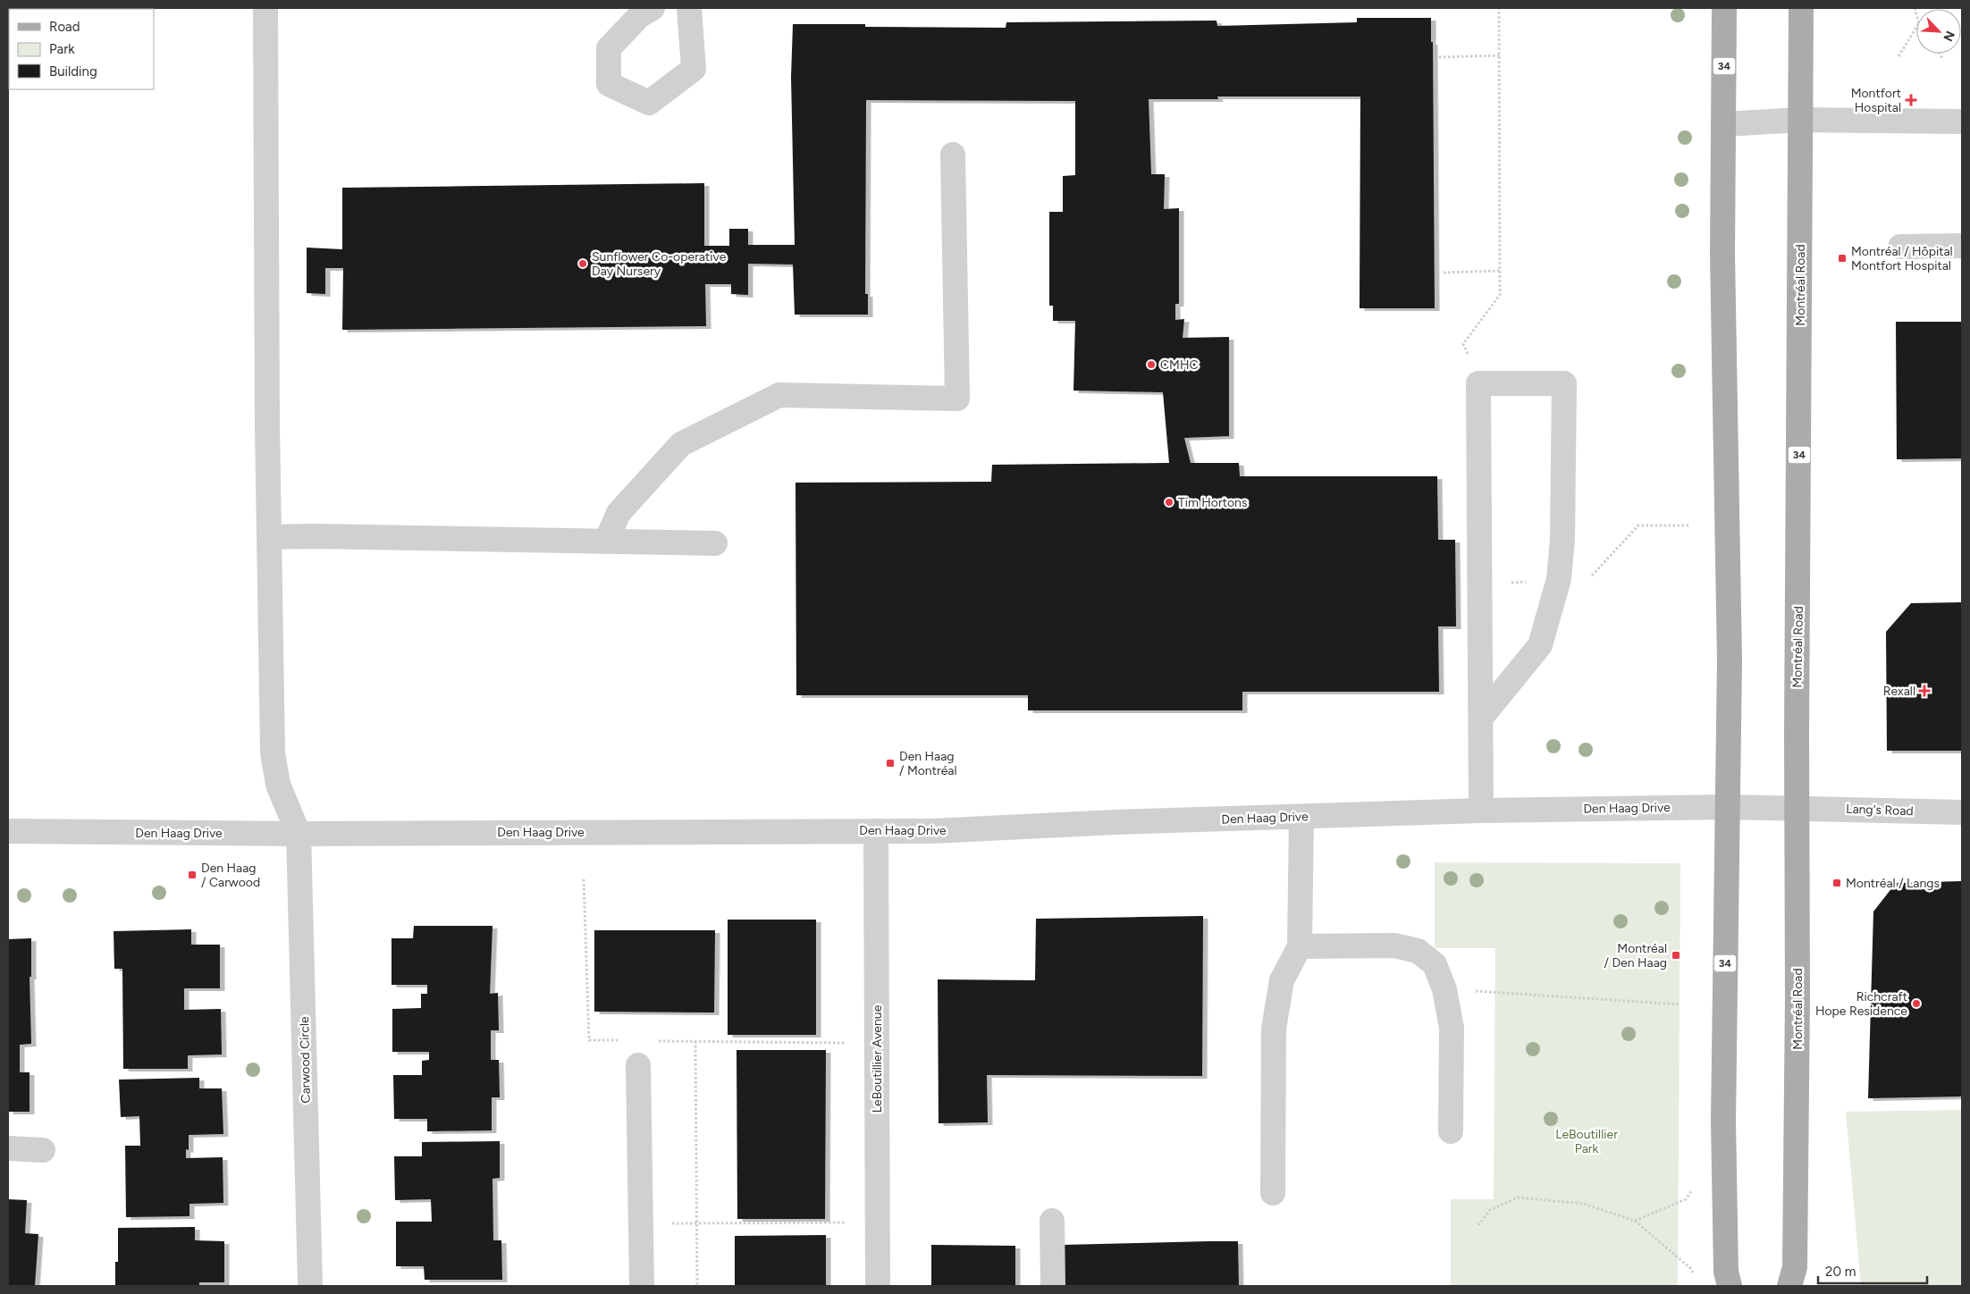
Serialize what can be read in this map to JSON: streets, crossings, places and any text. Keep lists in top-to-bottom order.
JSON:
{
  "streets": {
    "main road": ["34", "Montréal Road"],
    "street": [
      "Den Haag Drive",
      "Lang's Road",
      "LeBoutillier Avenue",
      "Carwood Circle"
    ]
  },
  "crossings": [
    ["34", "Den Haag Drive"],
    ["Montréal Road", "Den Haag Drive"],
    ["Montréal Road", "Lang's Road"],
    ["Den Haag Drive", "Lang's Road"],
    ["Den Haag Drive", "LeBoutillier Avenue"],
    ["Den Haag Drive", "Carwood Circle"]
  ],
  "parks": ["LeBoutillier Park"],
  "places": {
    "health": ["Montfort Hospital", "Rexall"],
    "transit": [
      "Montréal / Hôpital Montfort Hospital",
      "Den Haag / Montréal",
      "Den Haag / Carwood",
      "Montréal / Langs",
      "Montréal / Den Haag"
    ],
    "other": [
      "Sunflower Co-operative Day Nursery",
      "CMHC",
      "Tim Hortons",
      "Richcraft Hope Residence"
    ]
  },
  "legend": ["Road", "Park", "Building"],
  "scale_bar": "20 m",
  "north": "bottom right"
}
